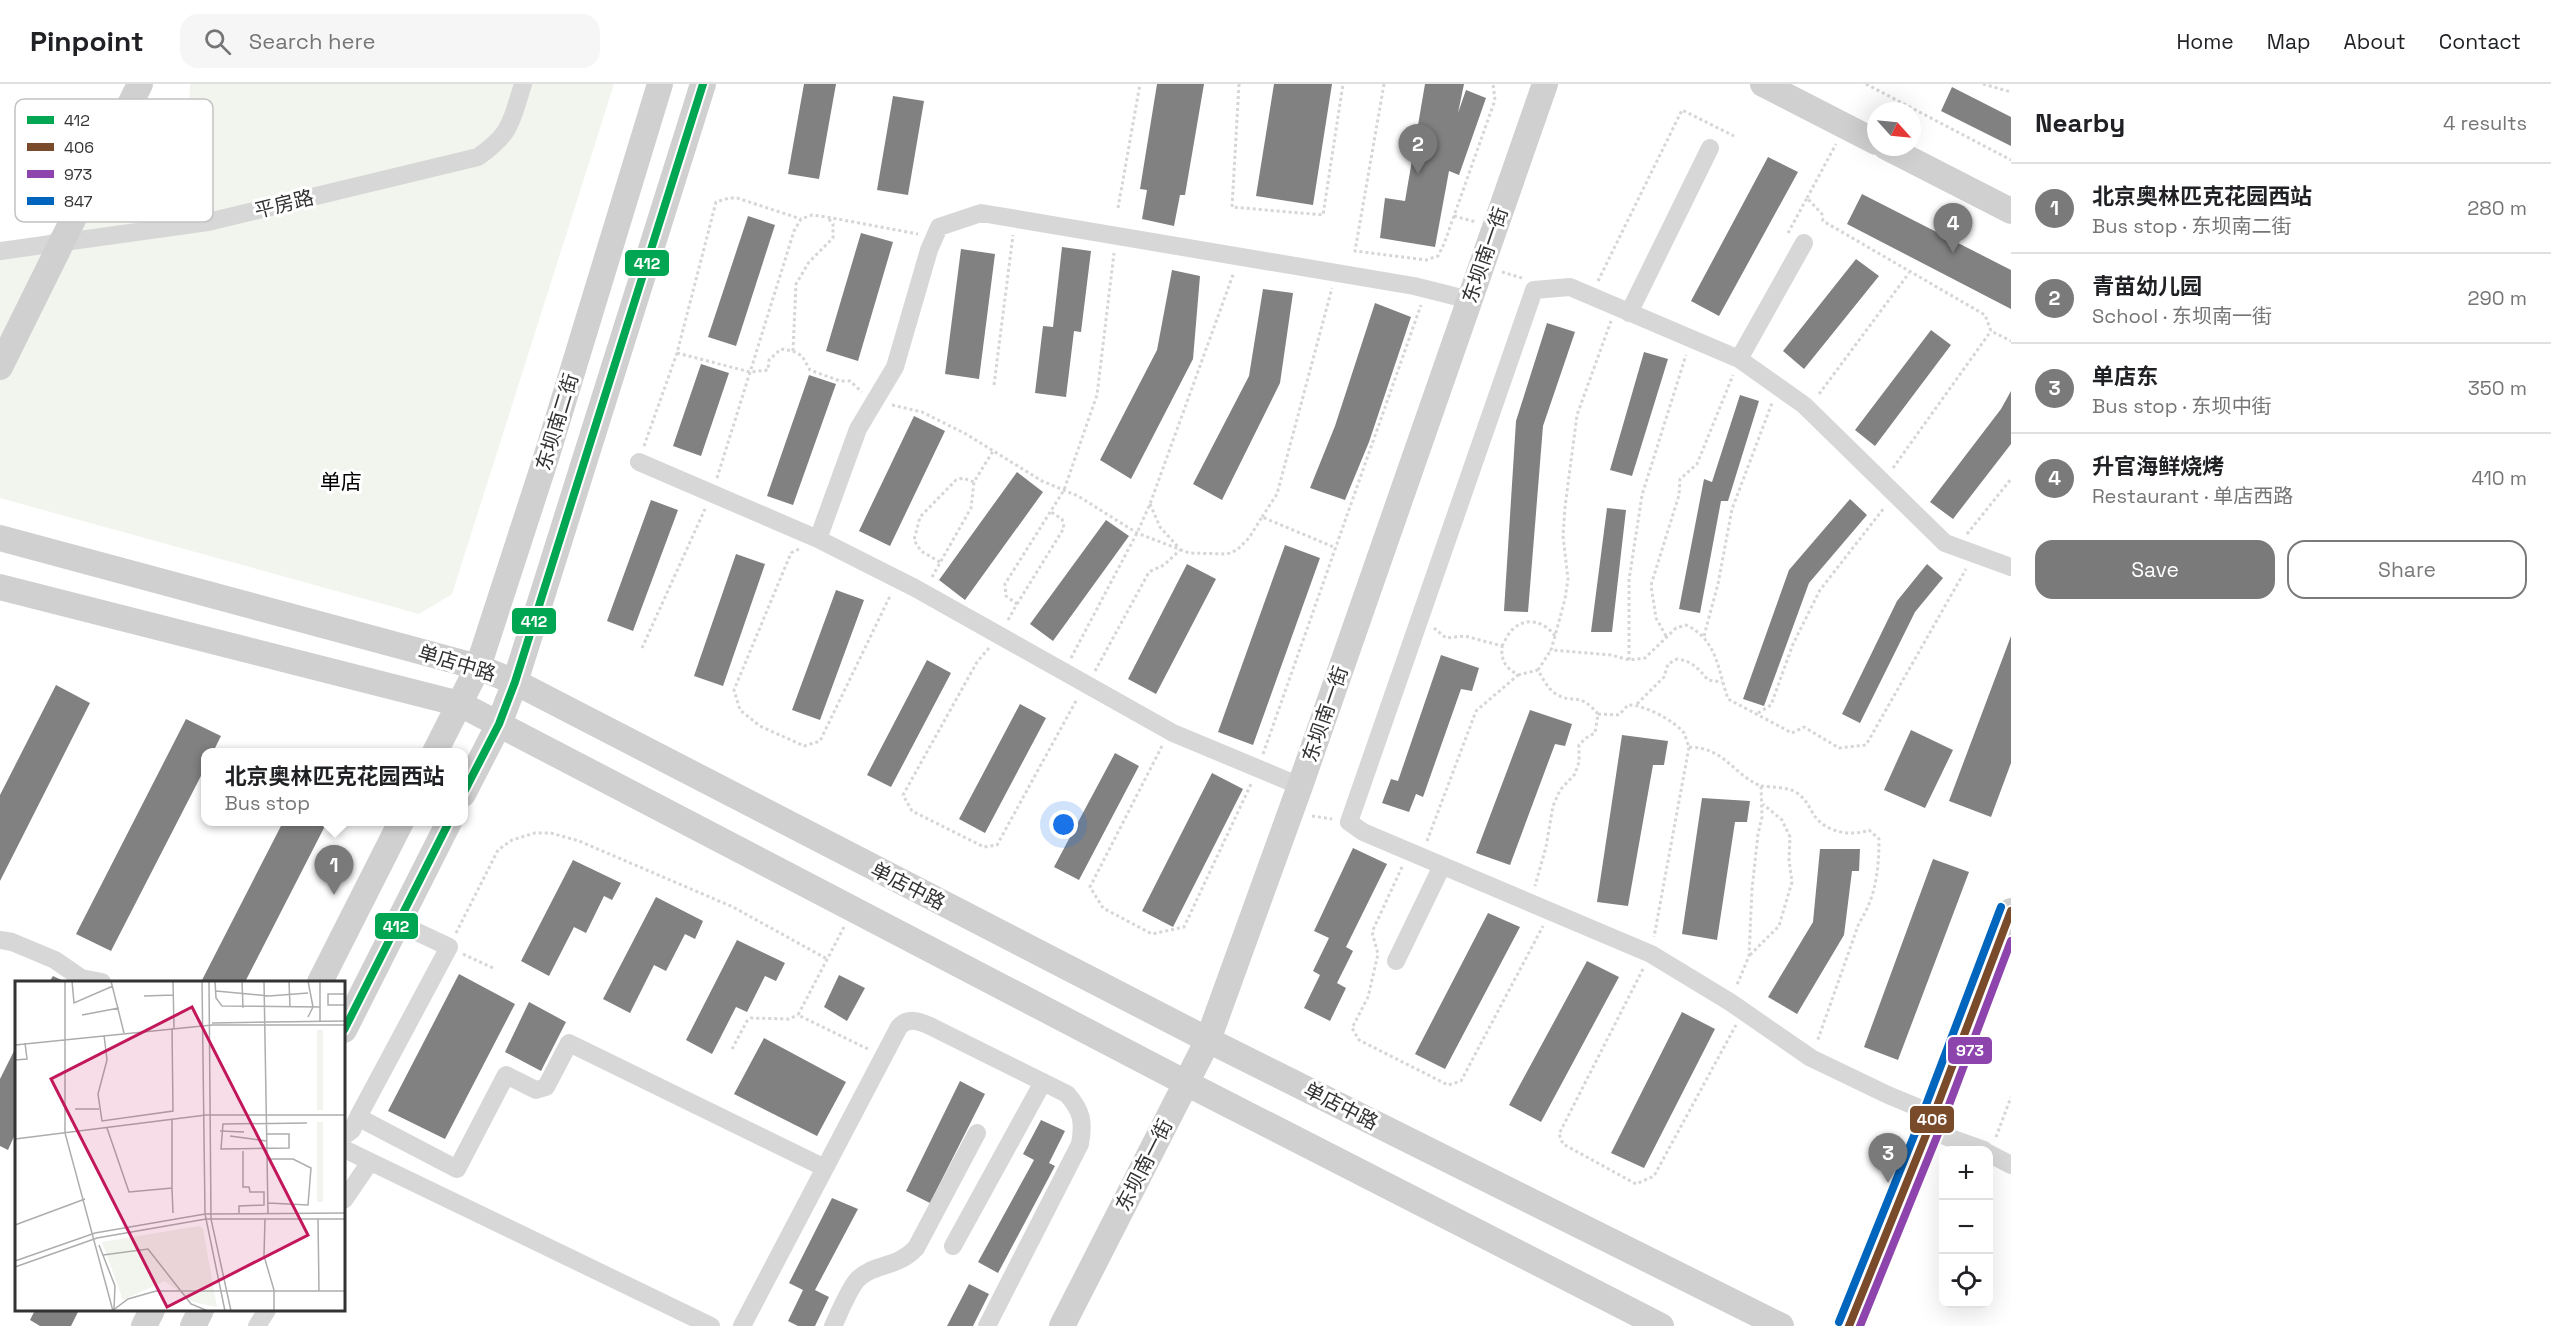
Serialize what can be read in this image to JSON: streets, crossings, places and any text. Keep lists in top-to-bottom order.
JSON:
{
  "streets": {
    "street": [
      "平房路",
      "东坝南一街",
      "东坝南二街",
      "单店中路"
    ]
  },
  "crossings": [
    ["东坝南一街", "单店中路"],
    ["东坝南二街", "单店中路"]
  ],
  "districts": ["单店"],
  "lines": [
    "transit line 412",
    "transit line 847",
    "transit line 406",
    "transit line 973"
  ],
  "legend": [
    "412",
    "406",
    "973",
    "847"
  ],
  "north": "bottom right",
  "page": {
    "header": "Pinpoint",
    "search": "Search here",
    "nav": [
      "Home",
      "Map",
      "About",
      "Contact"
    ],
    "heading": ["Nearby", "4 results"],
    "pins": [
      "2",
      "4",
      "1",
      "3"
    ],
    "list": [
      {
        "mark": "1",
        "name": "北京奥林匹克花园西站",
        "note": "Bus stop · 东坝南二街",
        "value": "280 m"
      },
      {
        "mark": "2",
        "name": "青苗幼儿园",
        "note": "School · 东坝南一街",
        "value": "290 m"
      },
      {
        "mark": "3",
        "name": "单店东",
        "note": "Bus stop · 东坝中街",
        "value": "350 m"
      },
      {
        "mark": "4",
        "name": "升官海鲜烧烤",
        "note": "Restaurant · 单店西路",
        "value": "410 m"
      }
    ],
    "buttons": ["Save", "Share"],
    "popup": ["北京奥林匹克花园西站", "Bus stop"],
    "map_buttons": ["+", "−"]
  }
}
